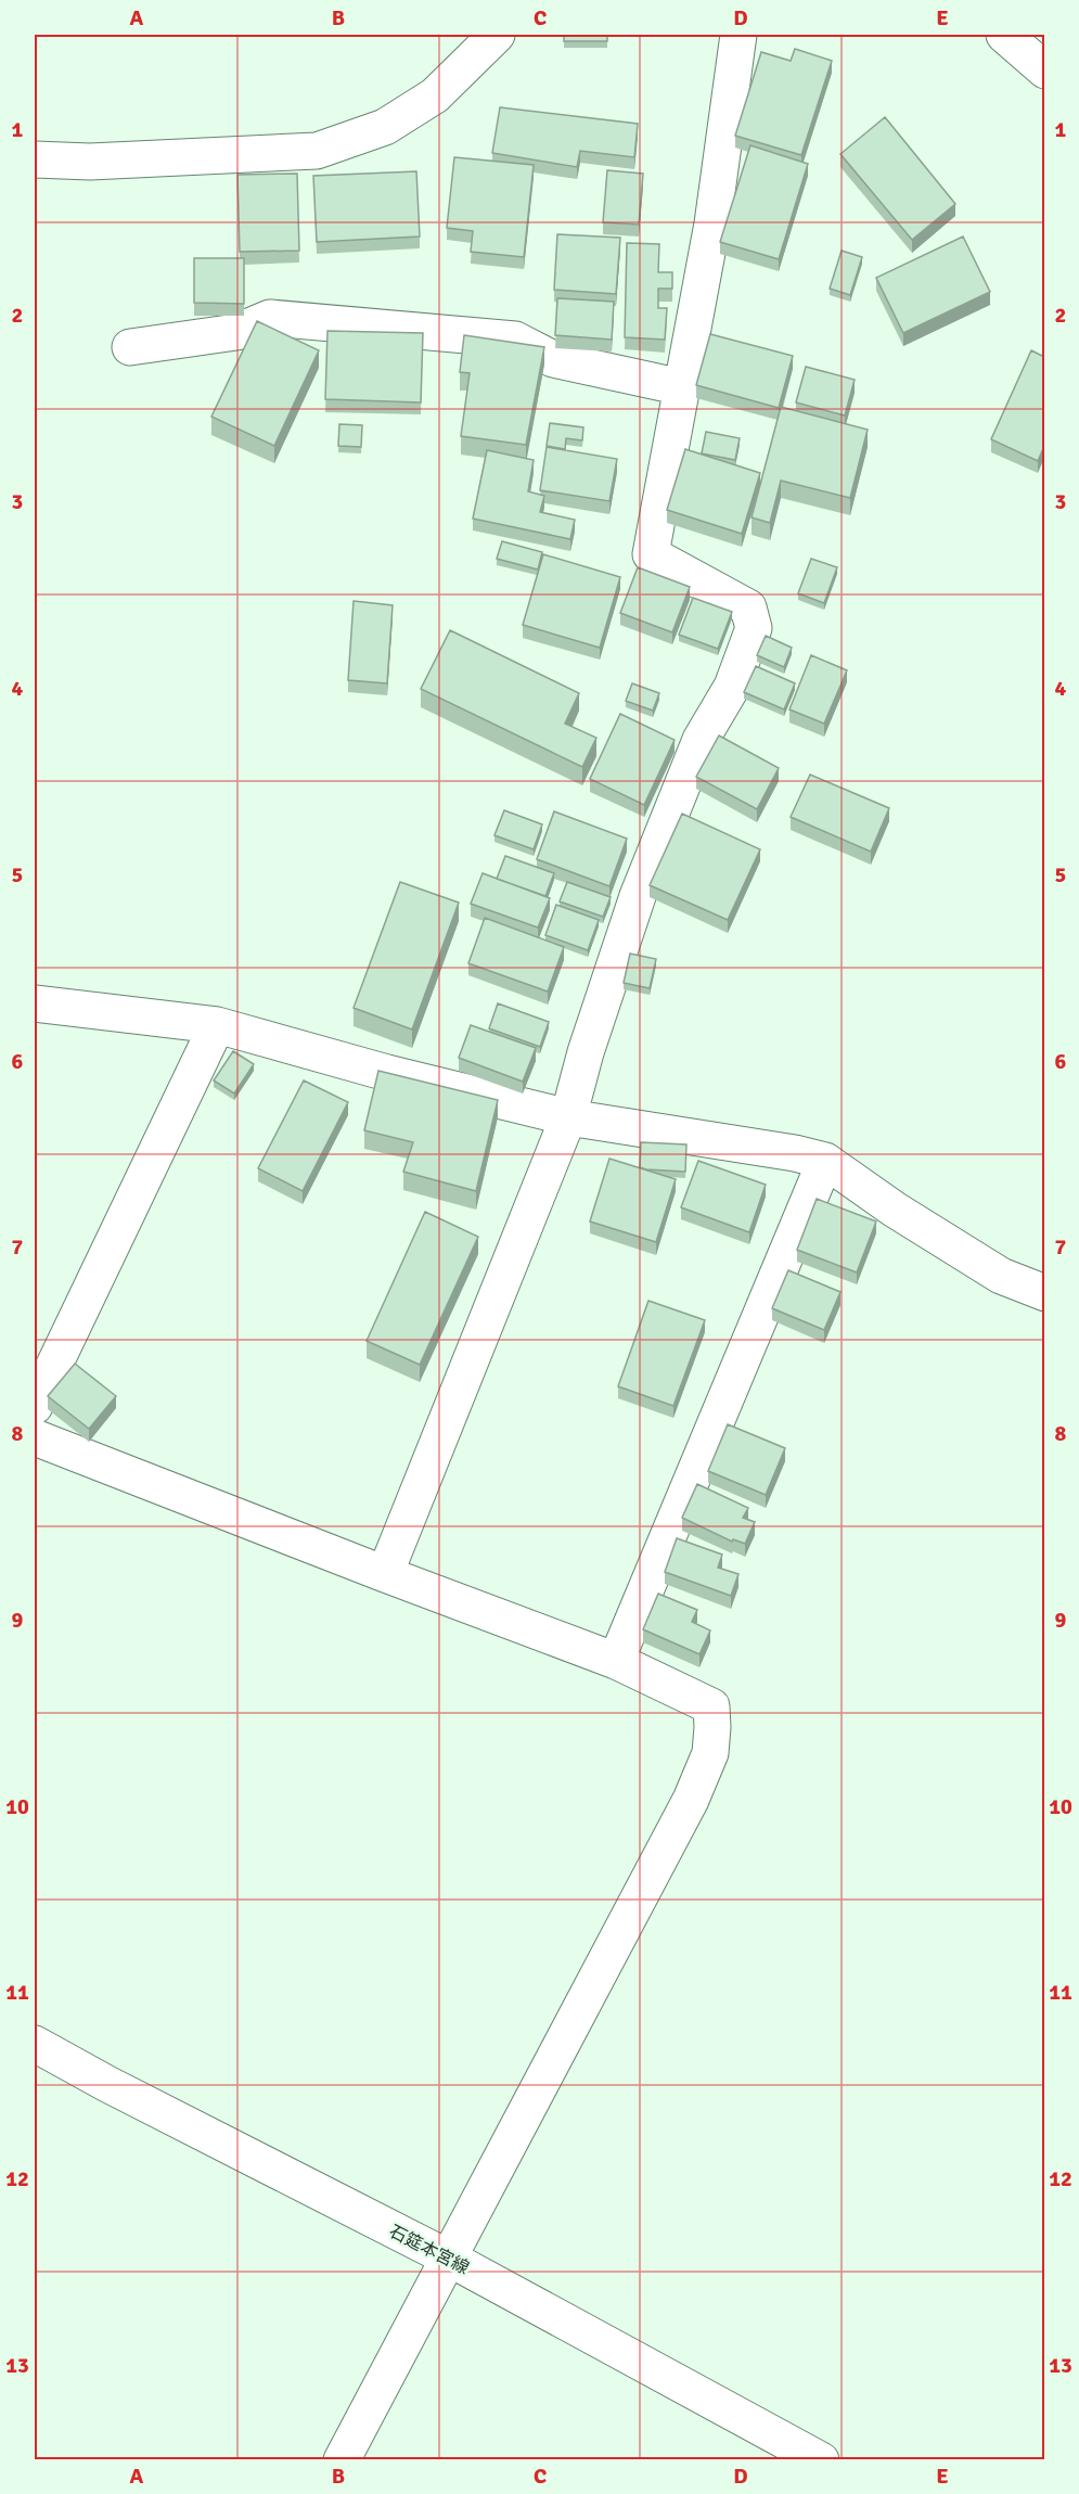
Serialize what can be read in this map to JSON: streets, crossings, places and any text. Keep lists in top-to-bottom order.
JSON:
{
  "streets": {
    "street": ["石筵本宮線"]
  },
  "grid": {
    "columns": [
      "A",
      "B",
      "C",
      "D",
      "E"
    ],
    "rows": [
      "1",
      "2",
      "3",
      "4",
      "5",
      "6",
      "7",
      "8",
      "9",
      "10",
      "11",
      "12",
      "13"
    ]
  }
}
